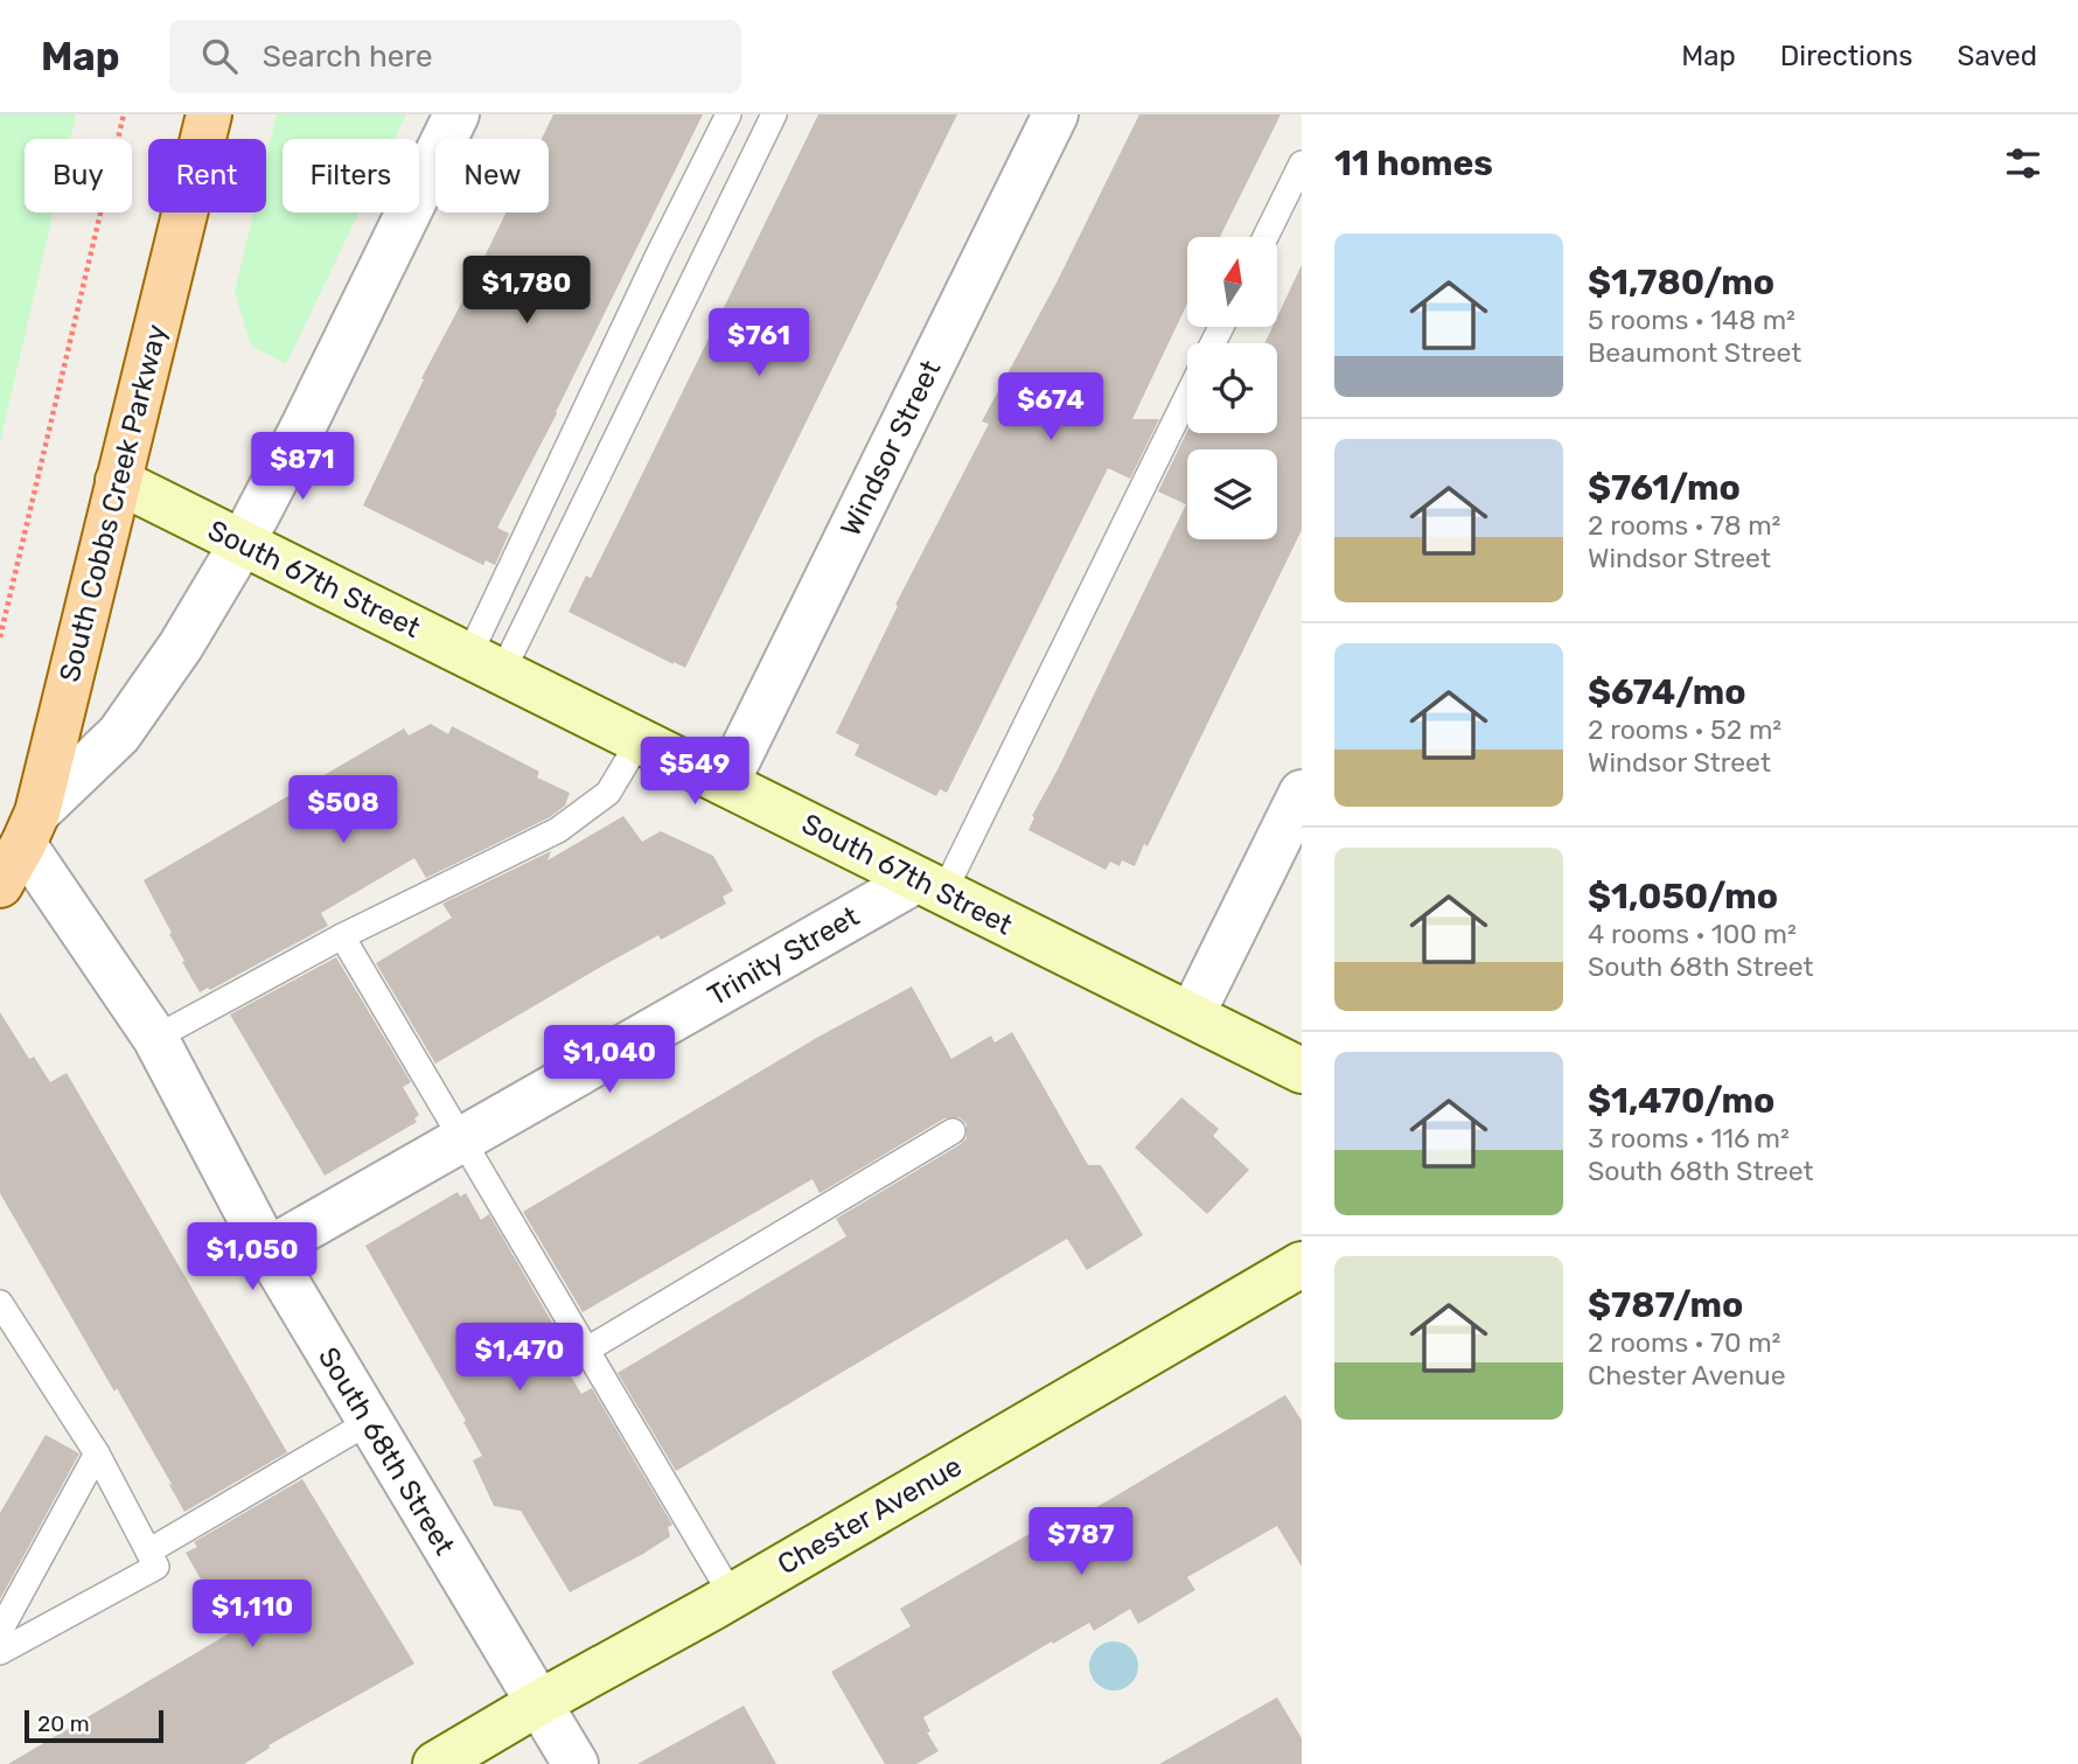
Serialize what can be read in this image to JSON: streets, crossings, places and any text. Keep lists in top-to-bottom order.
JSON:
{
  "streets": {
    "main road": ["South Cobbs Creek Parkway"],
    "street": [
      "Windsor Street",
      "South 67th Street",
      "Trinity Street",
      "South 68th Street",
      "Chester Avenue"
    ]
  },
  "crossings": [
    ["Windsor Street", "South 67th Street"],
    ["South Cobbs Creek Parkway", "South 67th Street"],
    ["South Cobbs Creek Parkway", "South 68th Street"],
    ["South 67th Street", "Trinity Street"],
    ["Trinity Street", "South 68th Street"],
    ["South 68th Street", "Chester Avenue"]
  ],
  "scale_bar": "20 m",
  "north": "top",
  "page": {
    "header": "Map",
    "search": "Search here",
    "nav": ["Map", "Directions", "Saved"],
    "heading": "11 homes",
    "chip": [
      "Buy",
      "Rent",
      "Filters",
      "New"
    ],
    "list": [
      {
        "name": "$1,780/mo",
        "note": "5 rooms · 148 m² · Beaumont Street"
      },
      {
        "name": "$761/mo",
        "note": "2 rooms · 78 m² · Windsor Street"
      },
      {
        "name": "$674/mo",
        "note": "2 rooms · 52 m² · Windsor Street"
      },
      {
        "name": "$1,050/mo",
        "note": "4 rooms · 100 m² · South 68th Street"
      },
      {
        "name": "$1,470/mo",
        "note": "3 rooms · 116 m² · South 68th Street"
      },
      {
        "name": "$787/mo",
        "note": "2 rooms · 70 m² · Chester Avenue"
      }
    ],
    "price": [
      "$1,780",
      "$761",
      "$674",
      "$871",
      "$549",
      "$508",
      "$1,040",
      "$1,050",
      "$1,470",
      "$787",
      "$1,110"
    ],
    "scale": "20 m"
  }
}
